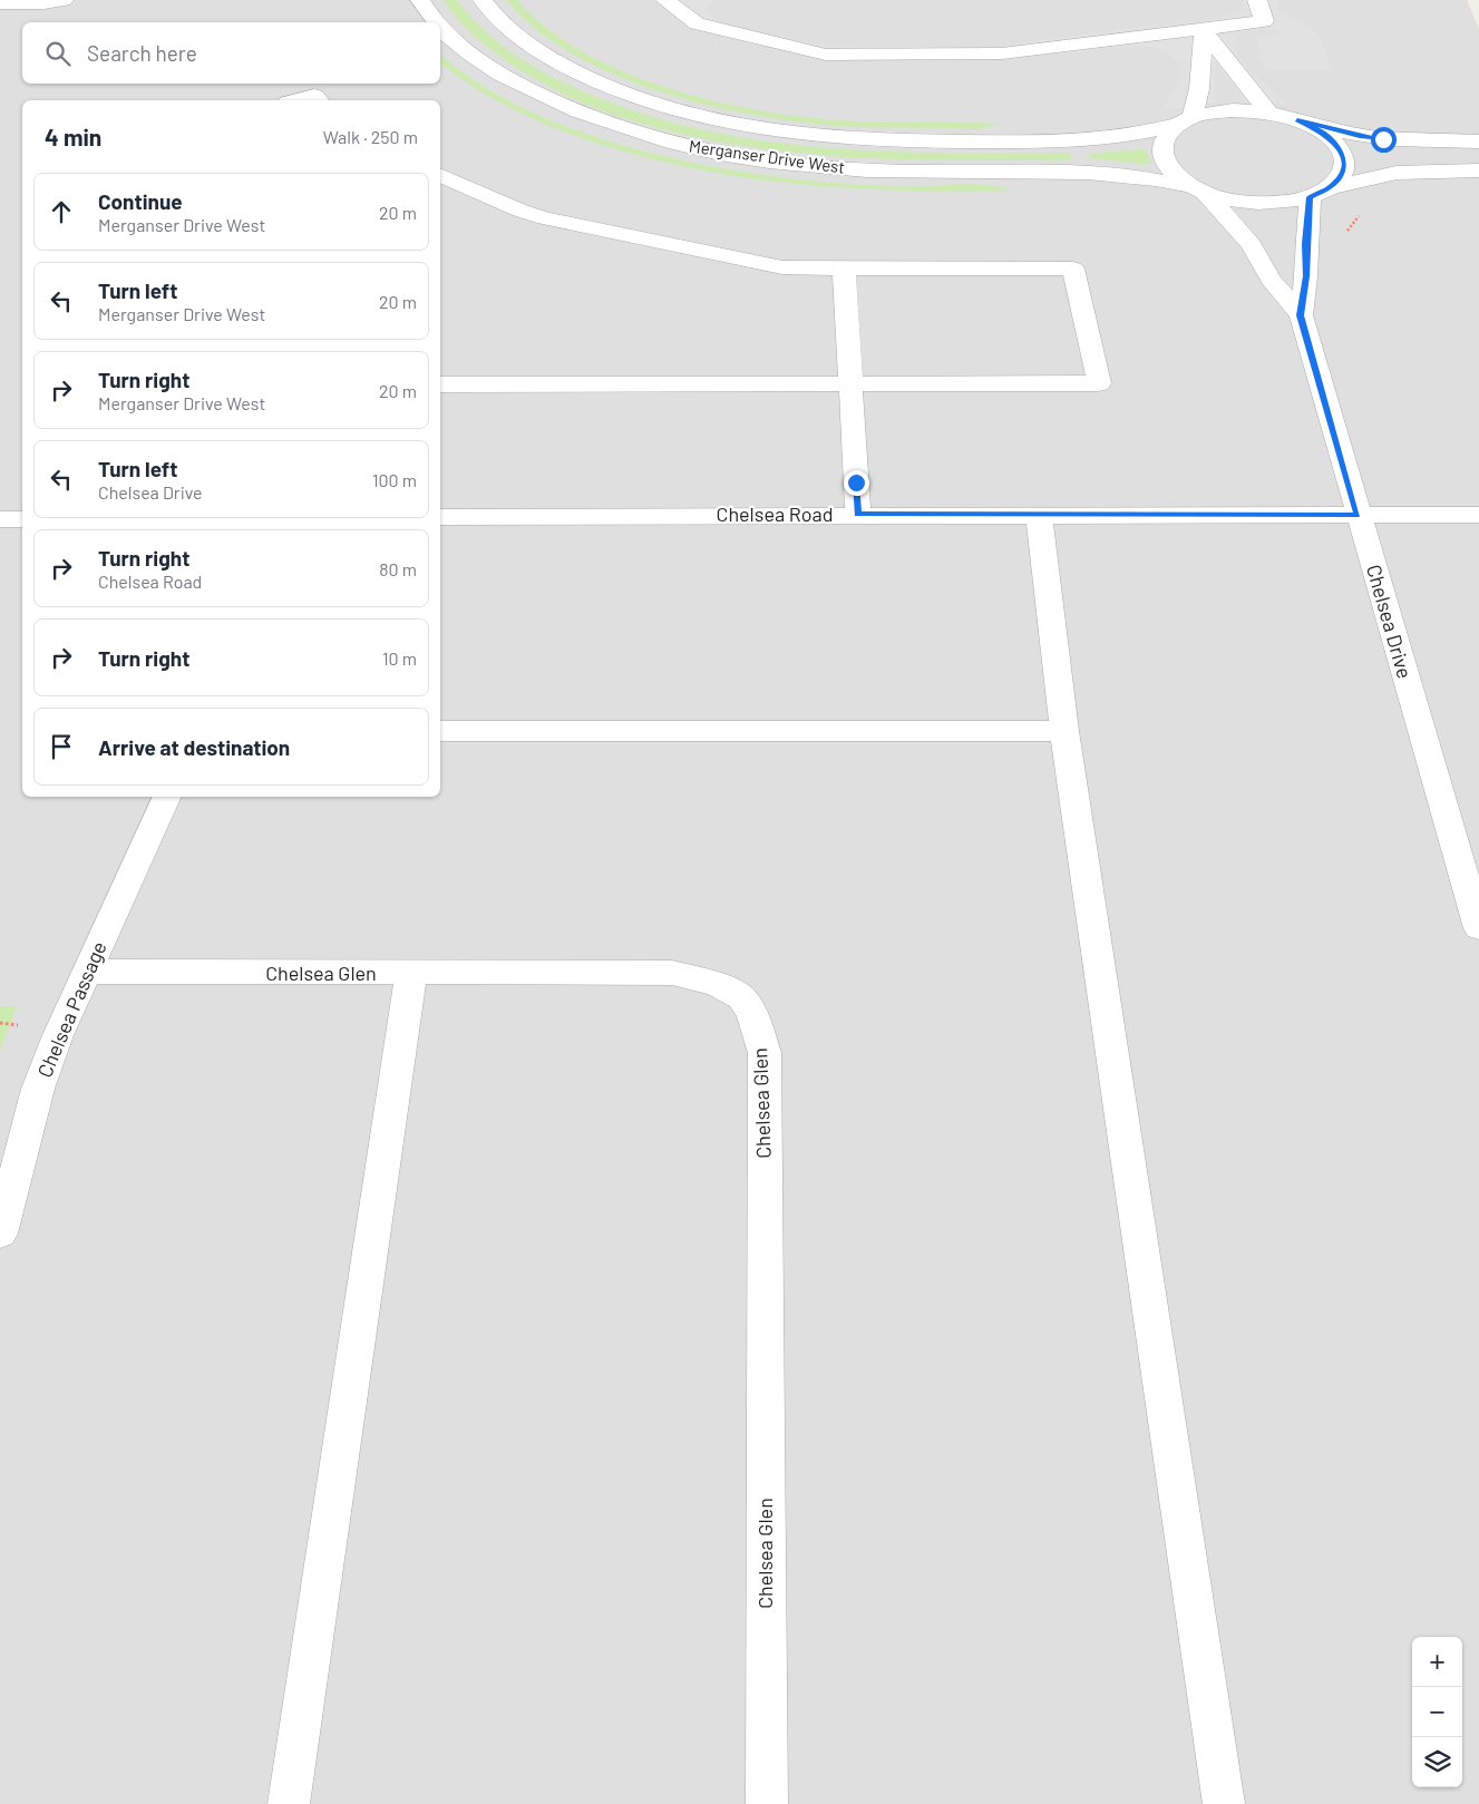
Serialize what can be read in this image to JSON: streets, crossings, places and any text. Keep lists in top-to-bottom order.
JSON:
{
  "streets": {
    "street": [
      "Merganser Drive West",
      "Chelsea Road",
      "Chelsea Drive",
      "Chelsea Glen",
      "Chelsea Passage"
    ]
  },
  "crossings": [
    ["Merganser Drive West", "Chelsea Drive"],
    ["Chelsea Road", "Chelsea Drive"],
    ["Chelsea Glen", "Chelsea Passage"]
  ],
  "page": {
    "search": "Search here",
    "heading": ["4 min", "Walk · 250 m"],
    "list": [
      ["Continue", "Merganser Drive West", "20 m"],
      ["Turn left", "Merganser Drive West", "20 m"],
      ["Turn right", "Merganser Drive West", "20 m"],
      ["Turn left", "Chelsea Drive", "100 m"],
      ["Turn right", "Chelsea Road", "80 m"],
      ["Turn right", "10 m"],
      "Arrive at destination"
    ],
    "map_buttons": ["+", "−"]
  }
}
